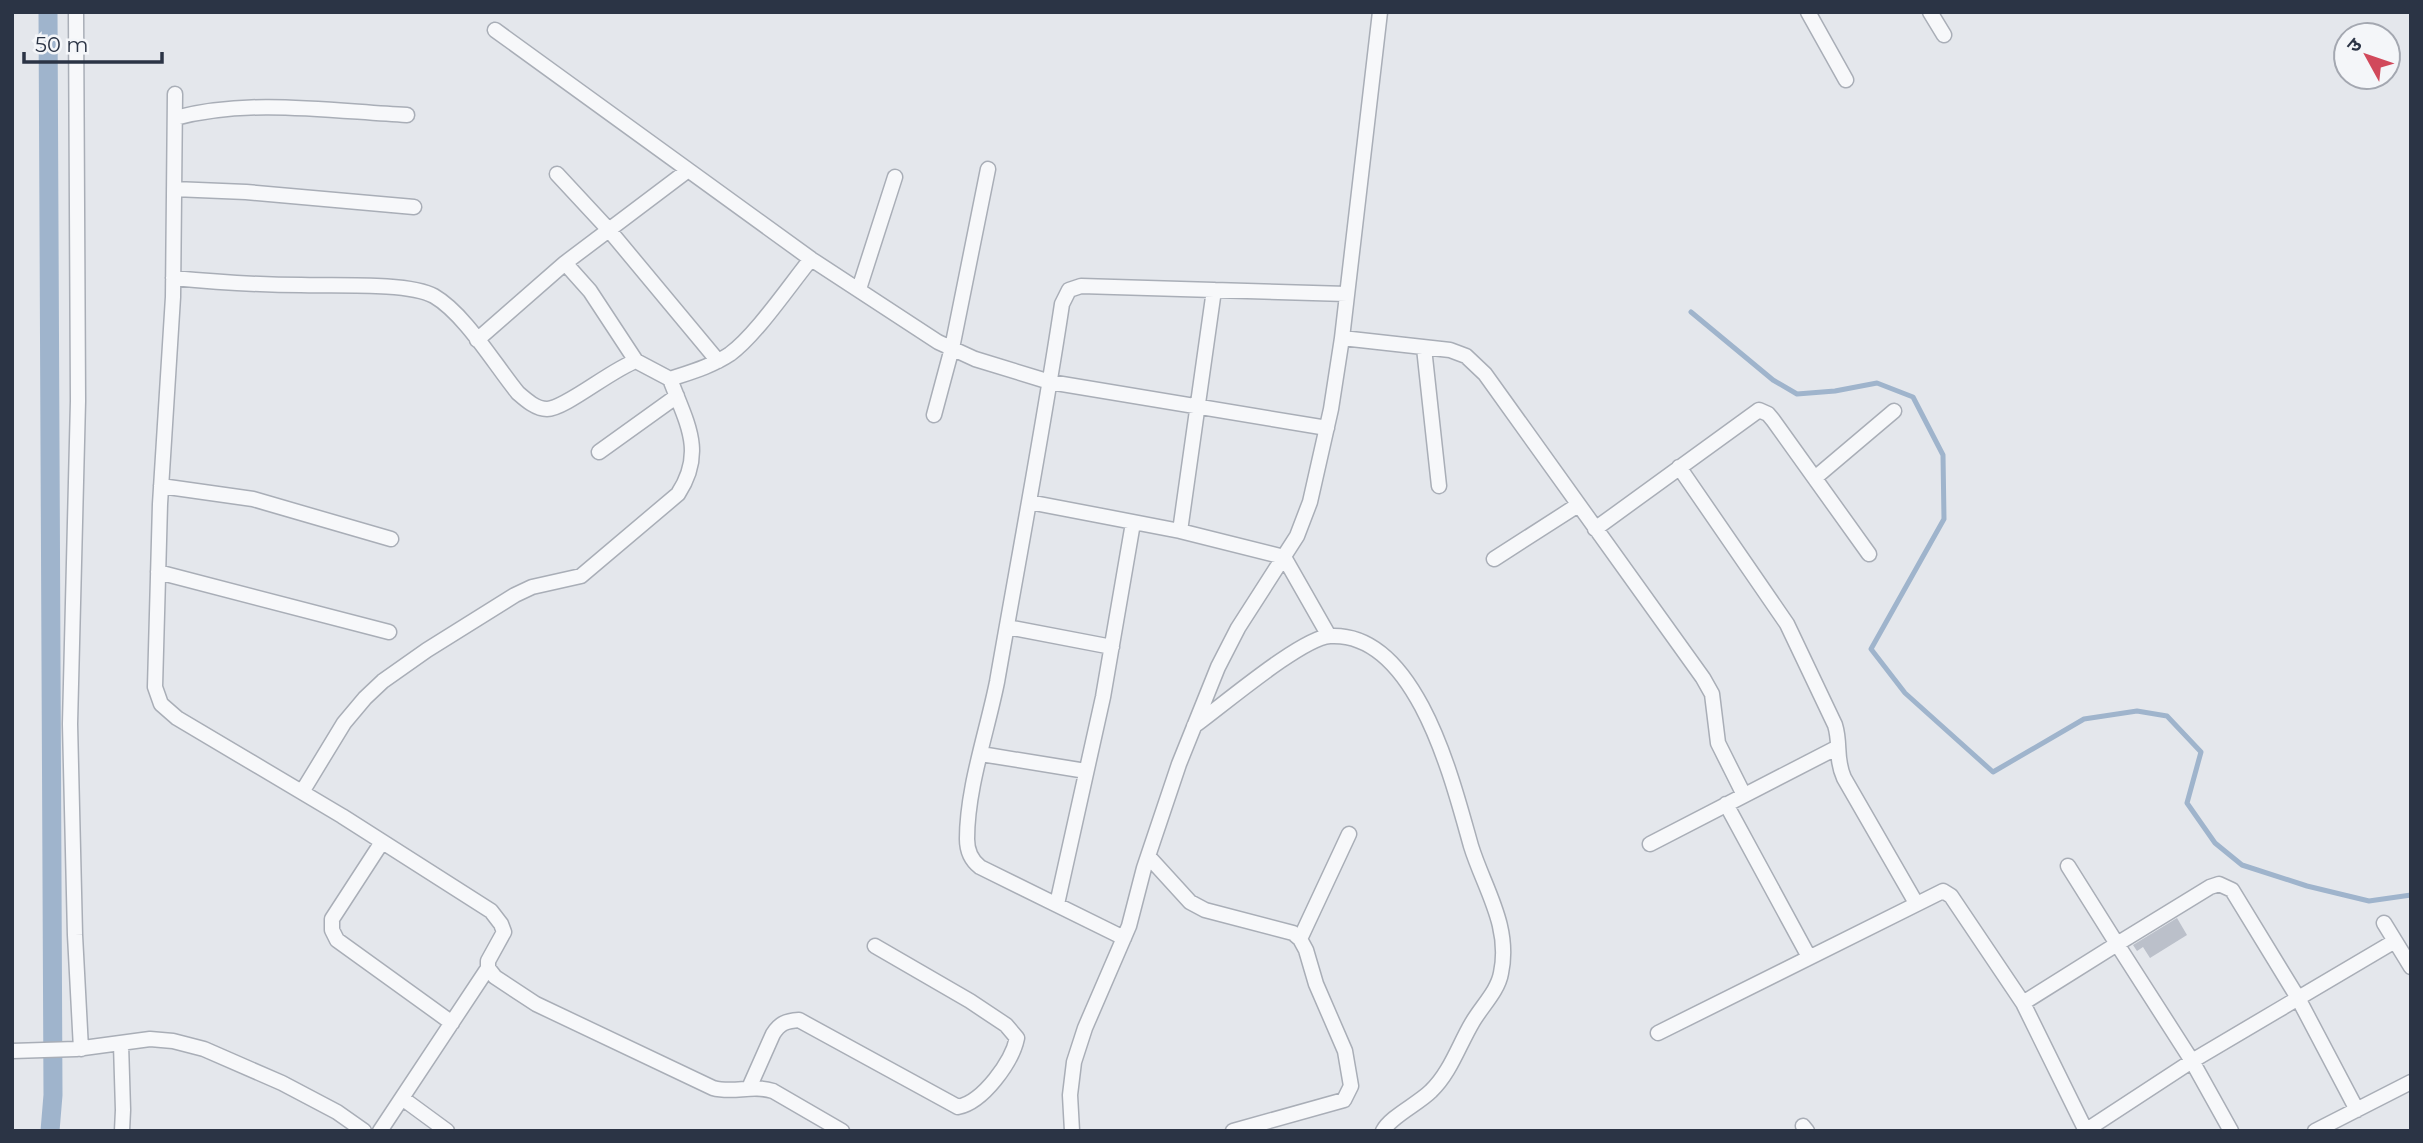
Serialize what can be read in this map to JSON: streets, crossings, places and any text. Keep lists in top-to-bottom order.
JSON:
{
  "scale_bar": "50 m",
  "north": "top left"
}
